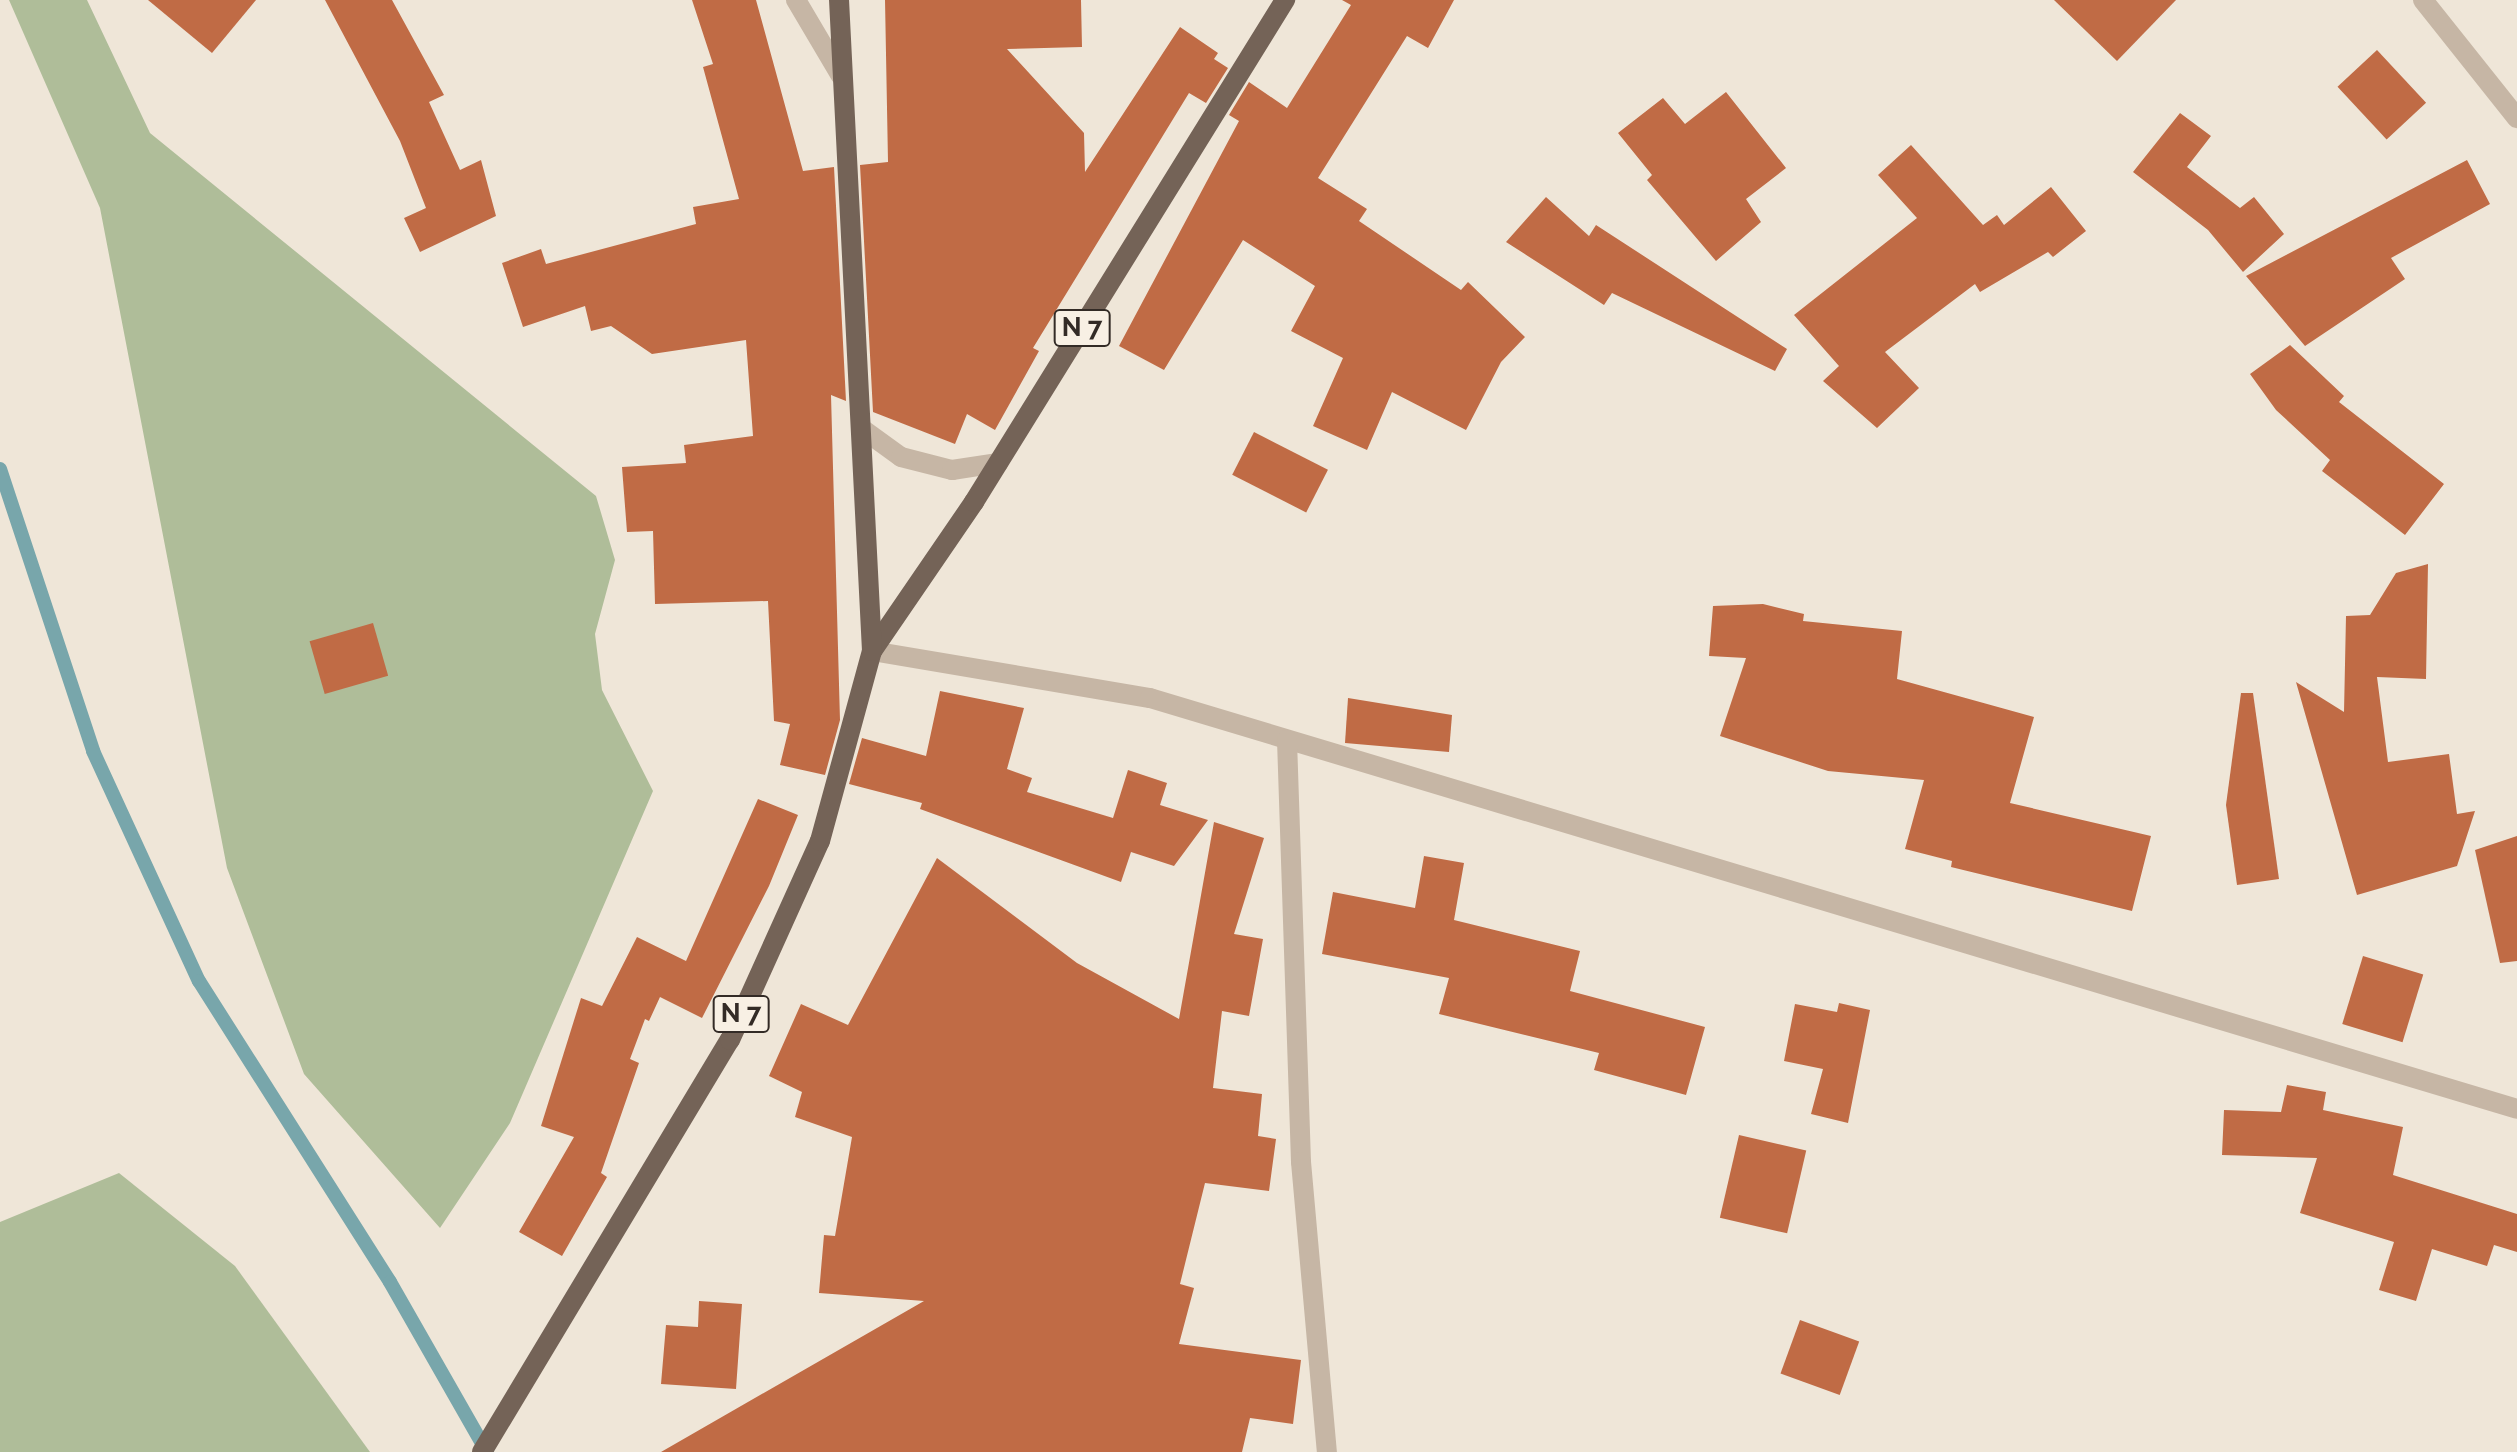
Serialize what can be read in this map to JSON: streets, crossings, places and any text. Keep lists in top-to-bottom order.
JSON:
{
  "streets": {
    "main road": ["N 7"]
  }
}
